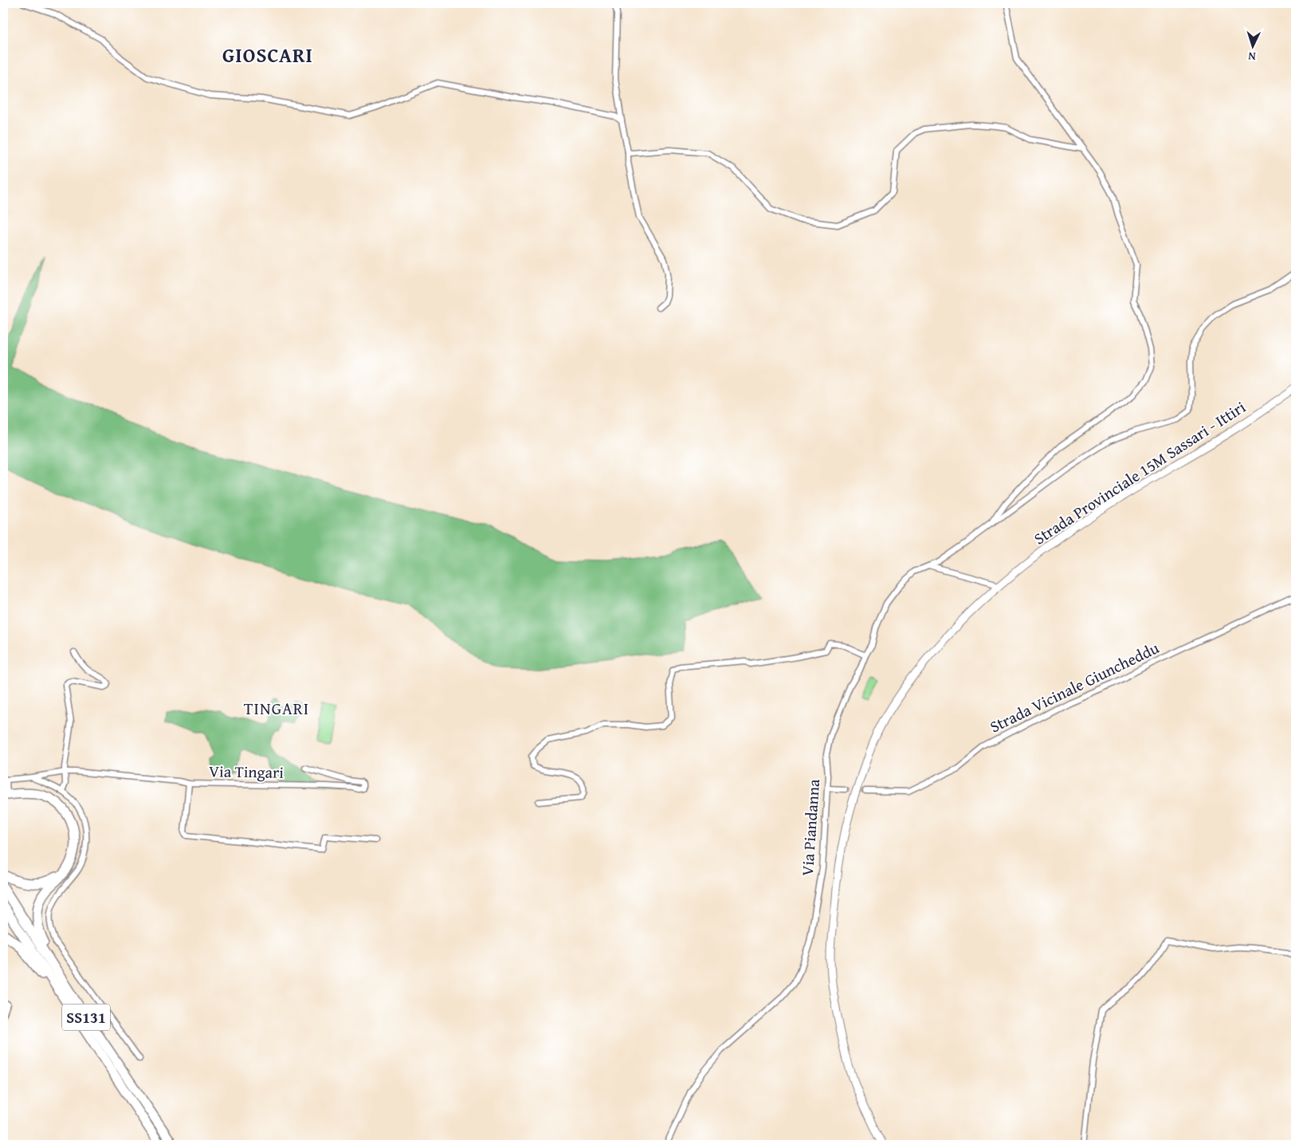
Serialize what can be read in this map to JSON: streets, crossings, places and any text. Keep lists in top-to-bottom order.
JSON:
{
  "streets": {
    "highway": ["SS131"],
    "main road": ["Strada Provinciale 15M Sassari - Ittiri"],
    "street": ["Strada Vicinale Giuncheddu", "Via Tingari", "Via Piandanna"]
  },
  "districts": ["GIOSCARI", "TINGARI"],
  "north": "bottom"
}
